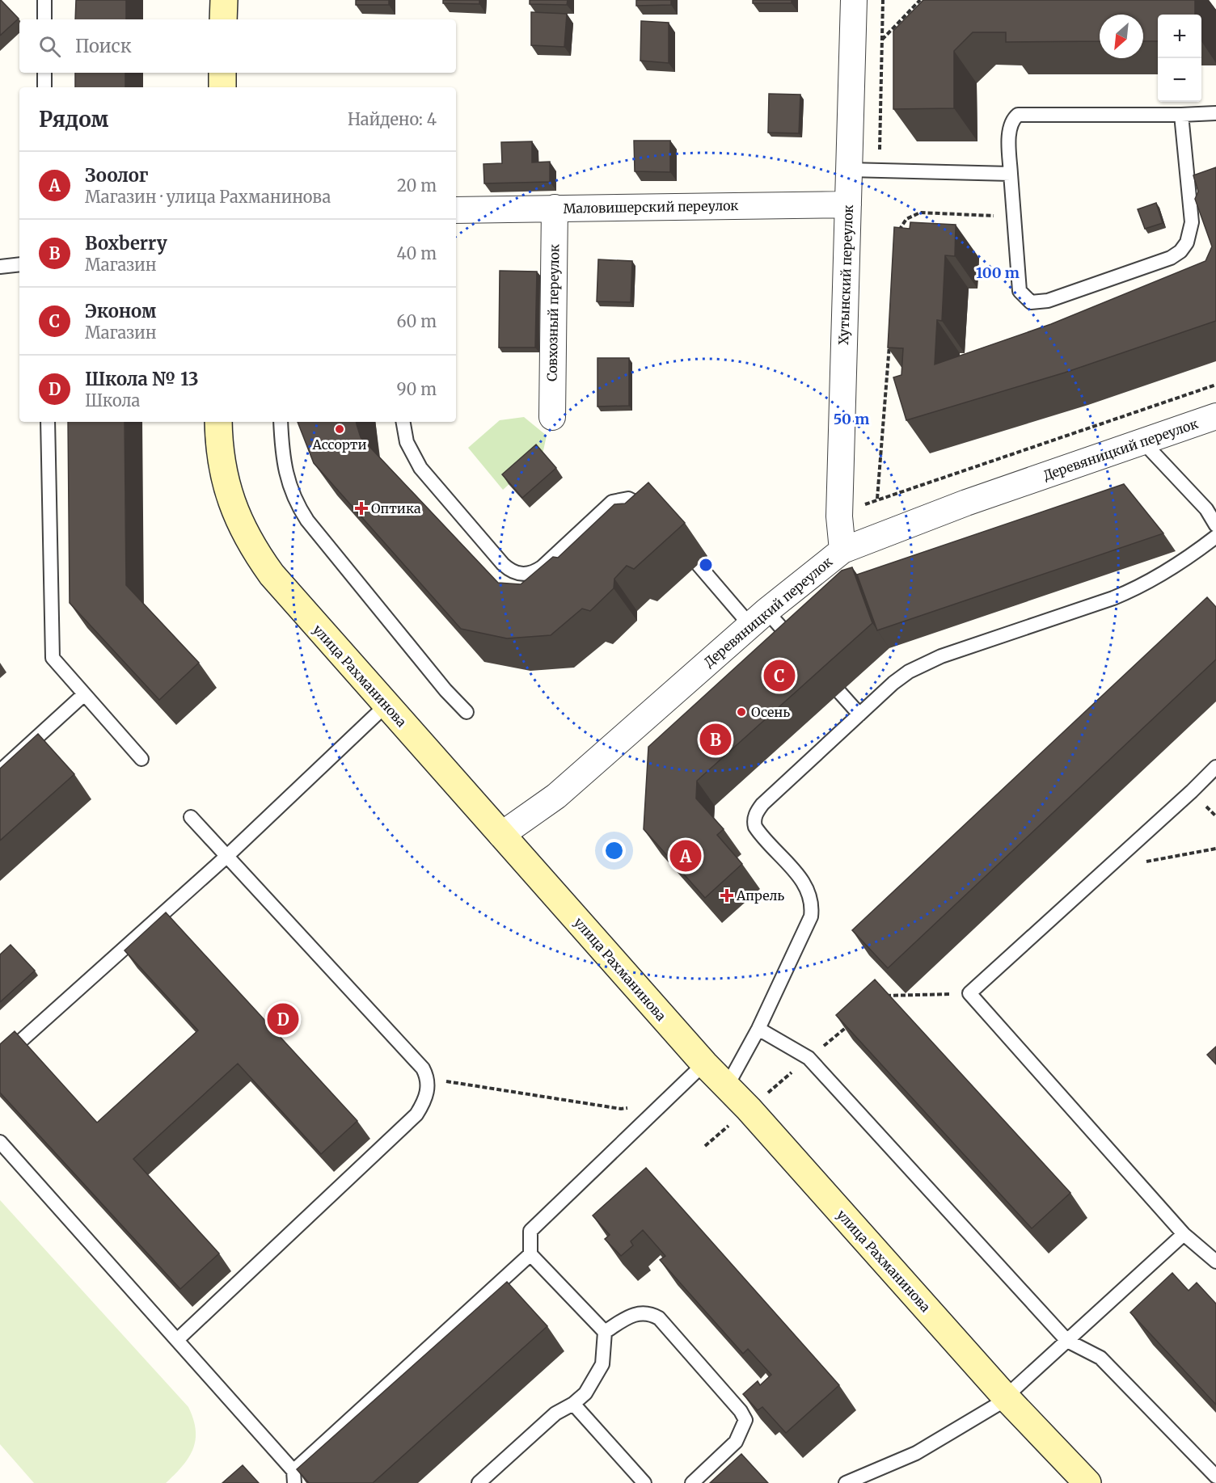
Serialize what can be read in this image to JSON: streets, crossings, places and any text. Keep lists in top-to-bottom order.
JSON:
{
  "streets": {
    "street": [
      "Маловишерский переулок",
      "Хутынский переулок",
      "Совхозный переулок",
      "Деревяницкий переулок",
      "улица Рахманинова"
    ]
  },
  "crossings": [
    ["Маловишерский переулок", "Хутынский переулок"],
    ["Маловишерский переулок", "Совхозный переулок"],
    ["Хутынский переулок", "Деревяницкий переулок"],
    ["Деревяницкий переулок", "улица Рахманинова"]
  ],
  "places": {
    "other": ["Ассорти", "Осень"],
    "health": ["Оптика", "Апрель"]
  },
  "north": "bottom left",
  "page": {
    "map_buttons": ["+", "−"],
    "search": "Поиск",
    "heading": ["Рядом", "Найдено: 4"],
    "list": [
      {
        "mark": "A",
        "name": "Зоолог",
        "note": "Магазин · улица Рахманинова",
        "value": "20 m"
      },
      {
        "mark": "B",
        "name": "Boxberry",
        "note": "Магазин",
        "value": "40 m"
      },
      {
        "mark": "C",
        "name": "Эконом",
        "note": "Магазин",
        "value": "60 m"
      },
      {
        "mark": "D",
        "name": "Школа № 13",
        "note": "Школа",
        "value": "90 m"
      }
    ],
    "pins": [
      "C",
      "B",
      "A",
      "D"
    ]
  },
  "rings": ["100 m", "50 m"]
}
